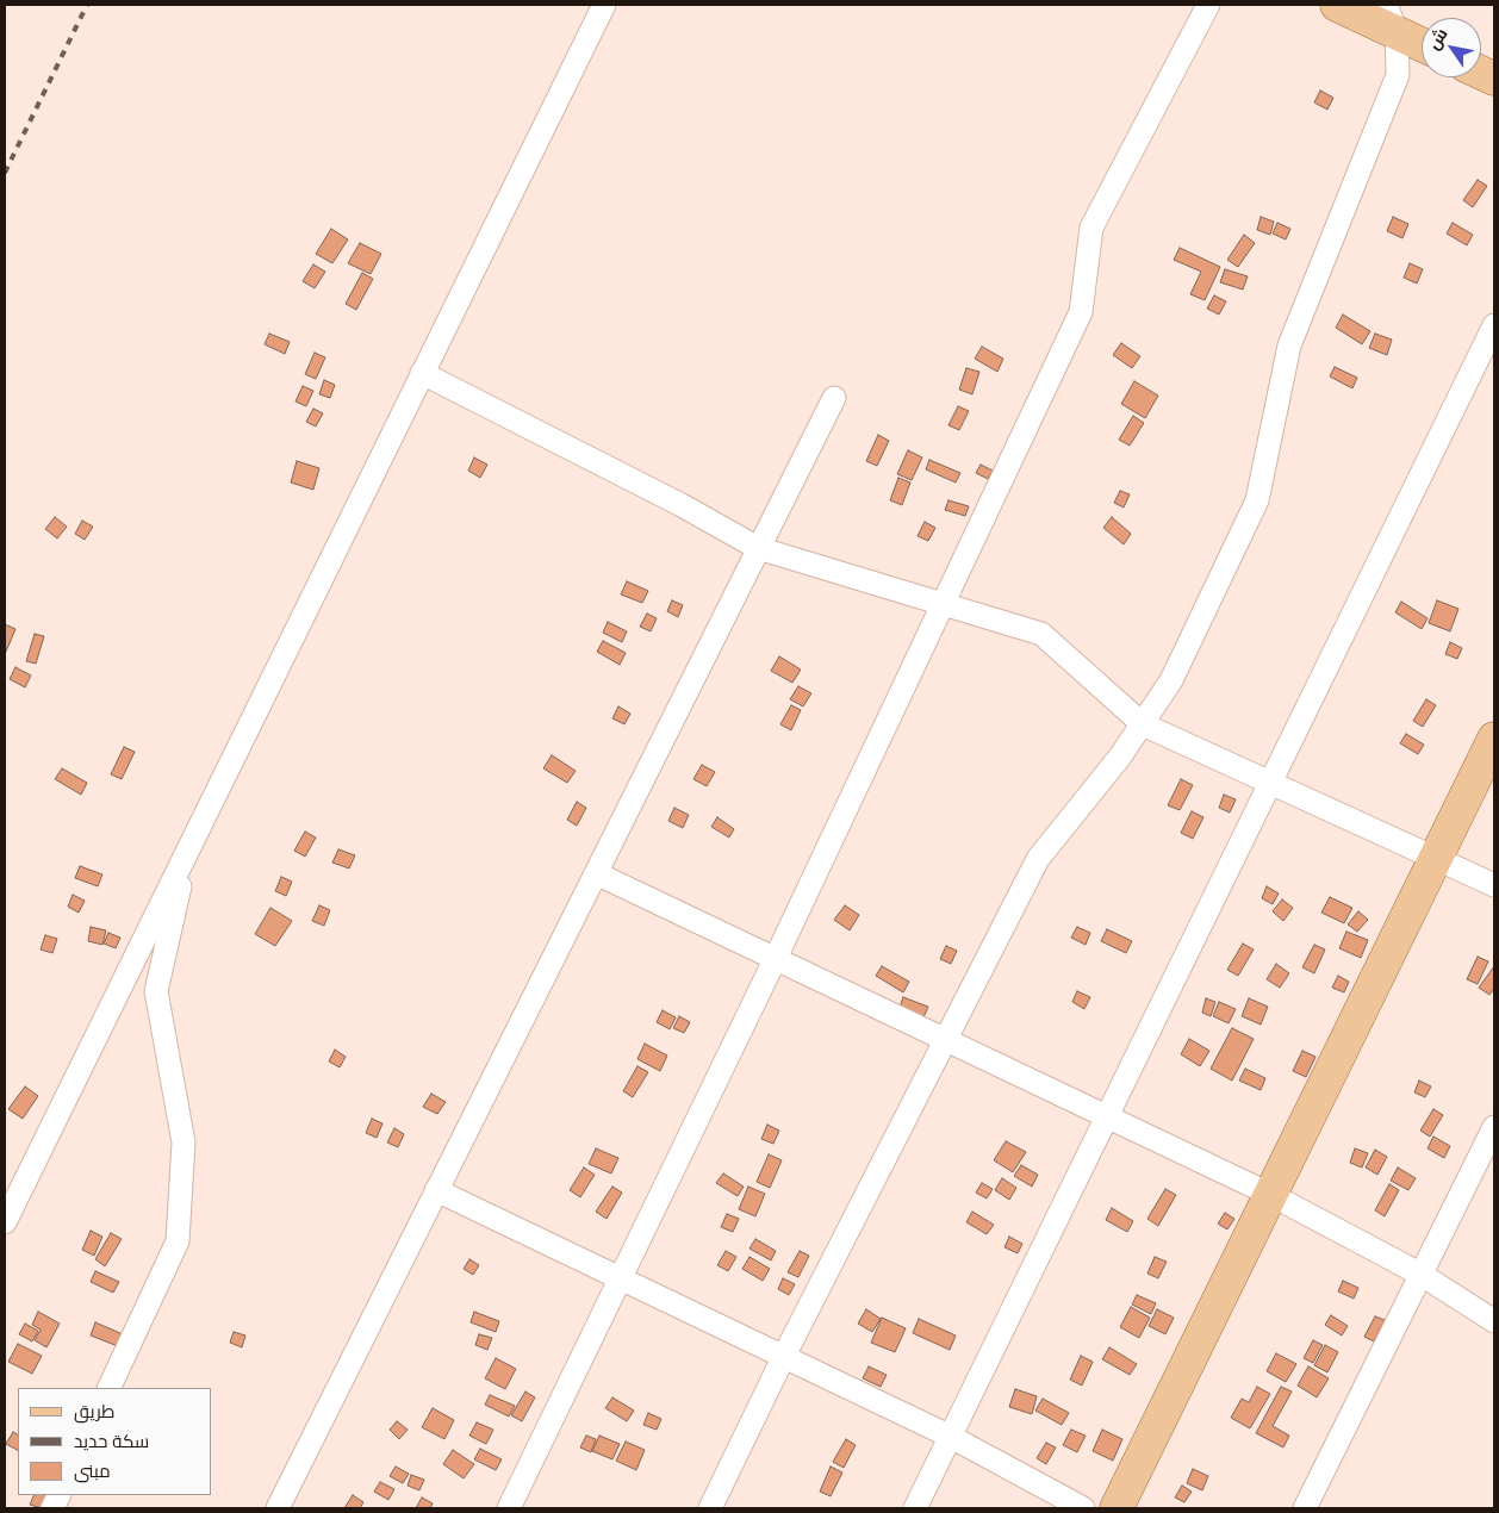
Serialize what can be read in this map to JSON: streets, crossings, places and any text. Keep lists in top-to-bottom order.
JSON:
{
  "legend": ["طريق", "سكة حديد", "مبنى"],
  "north": "top left"
}
